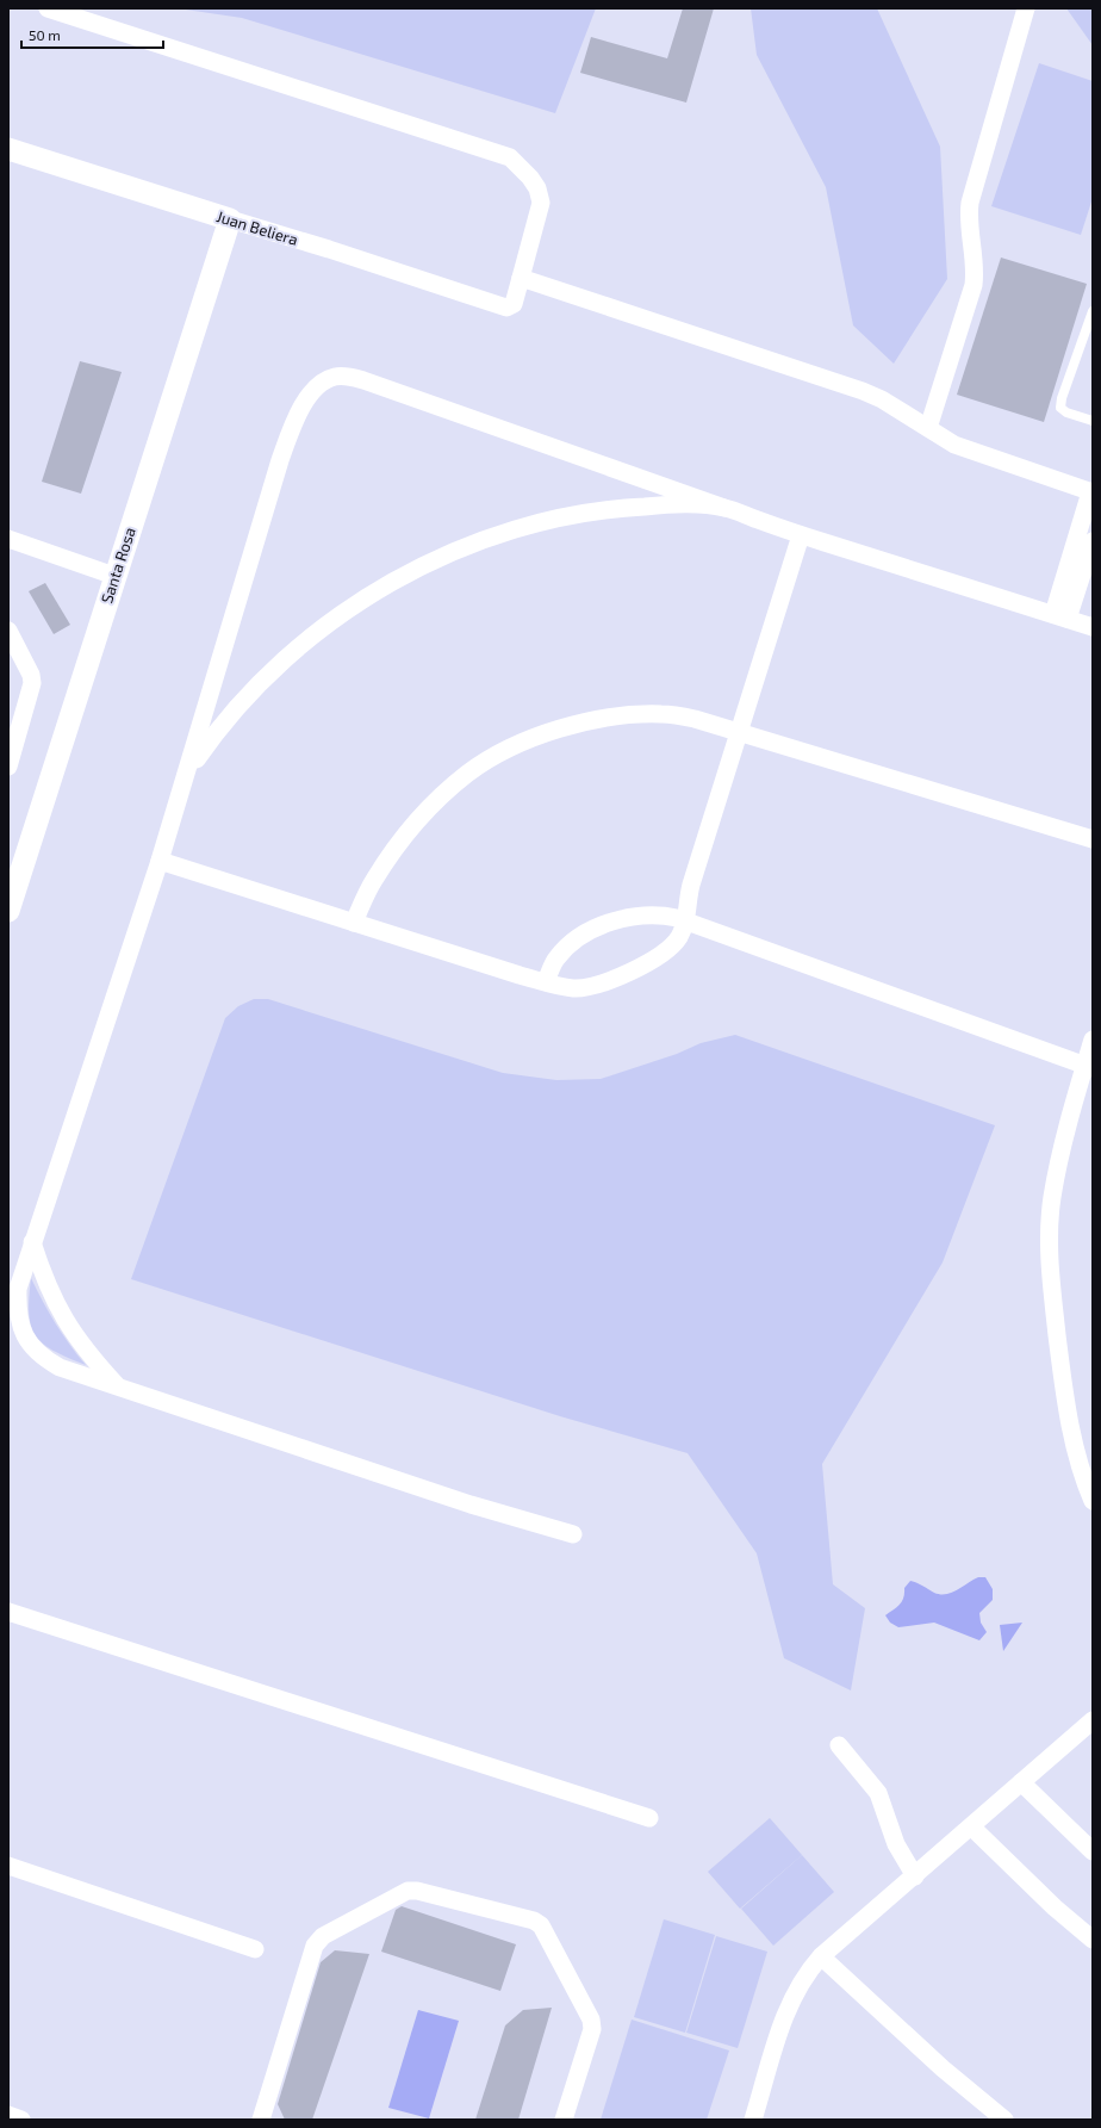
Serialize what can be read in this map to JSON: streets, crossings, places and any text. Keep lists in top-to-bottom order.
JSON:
{
  "streets": {
    "street": ["Juan Beliera", "Santa Rosa"]
  },
  "crossings": [
    ["Juan Beliera", "Santa Rosa"]
  ],
  "scale_bar": "50 m"
}
